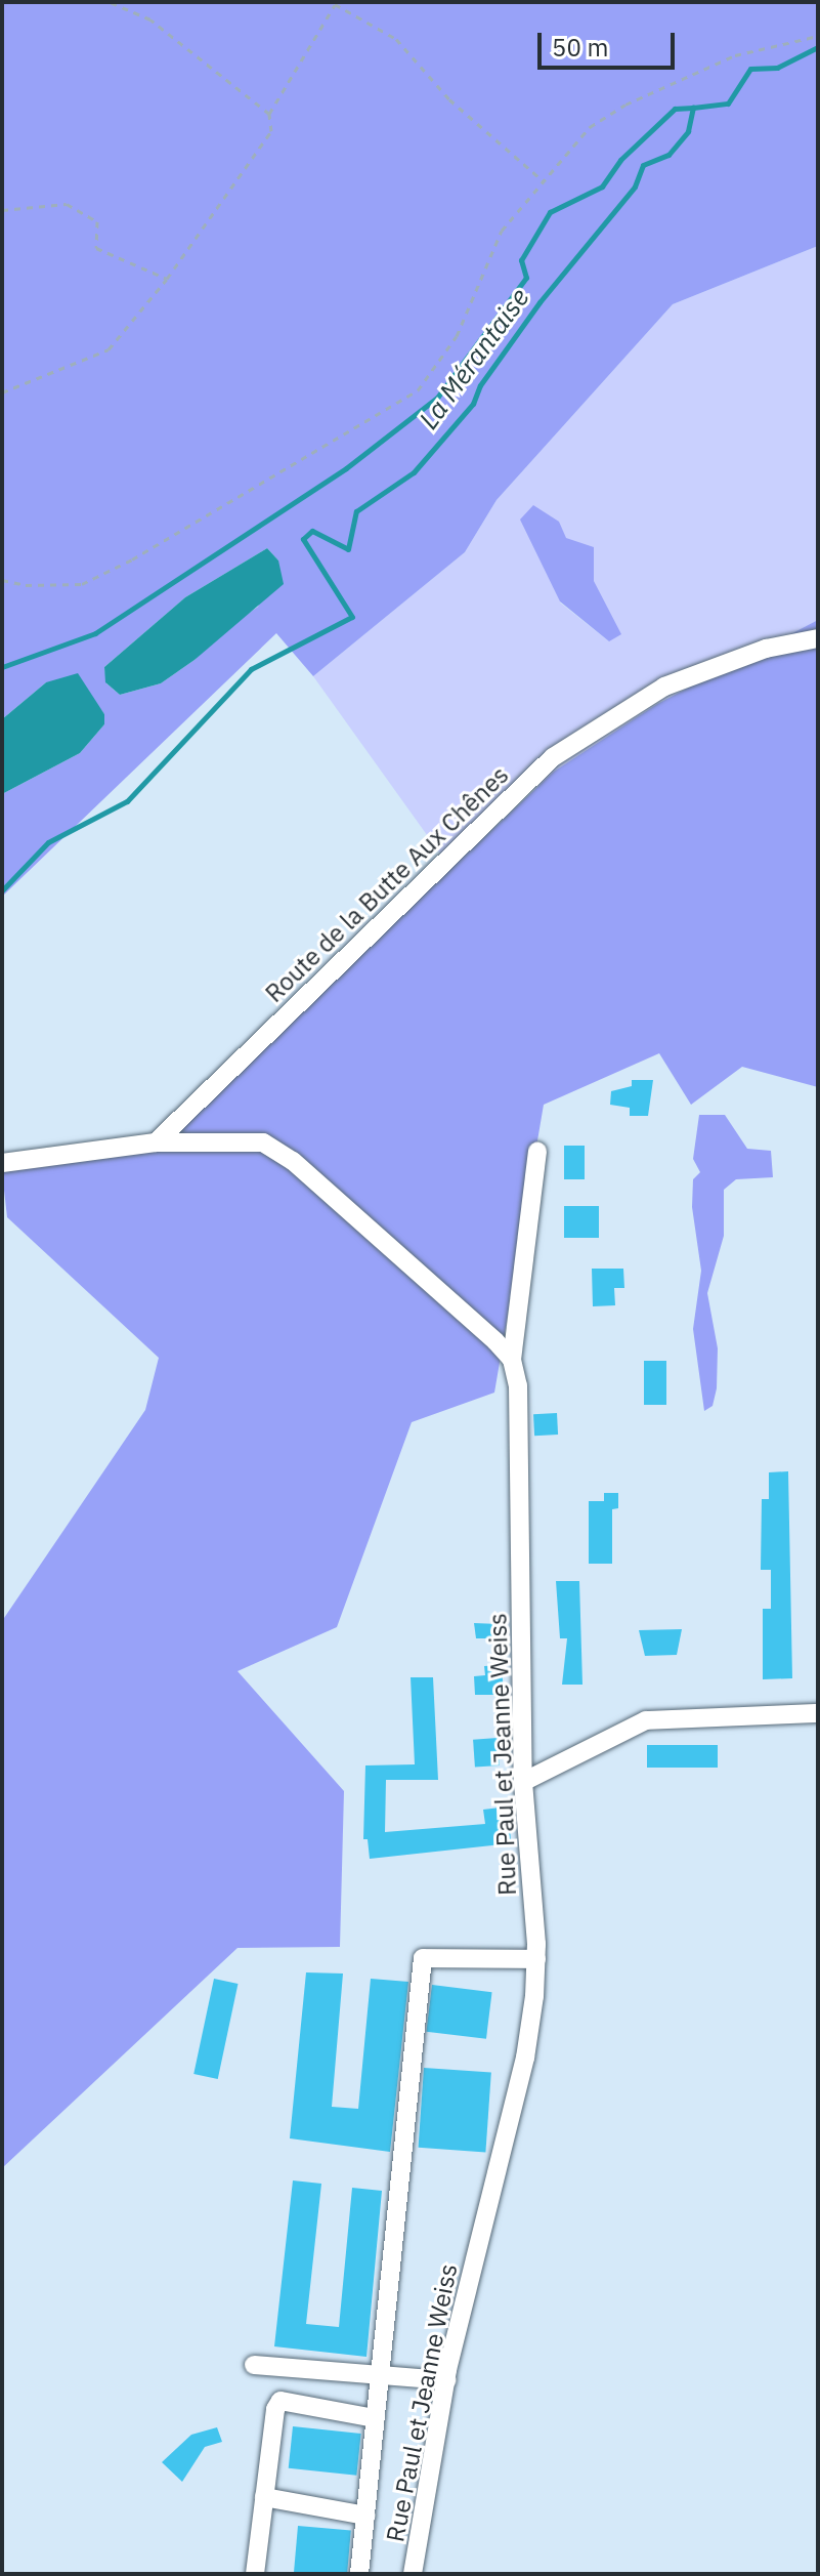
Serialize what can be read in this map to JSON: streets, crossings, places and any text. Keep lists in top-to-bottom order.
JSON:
{
  "streets": {
    "street": ["Route de la Butte Aux Chênes", "Rue Paul et Jeanne Weiss"]
  },
  "water": ["La Mérantaise"],
  "scale_bar": "50 m"
}
